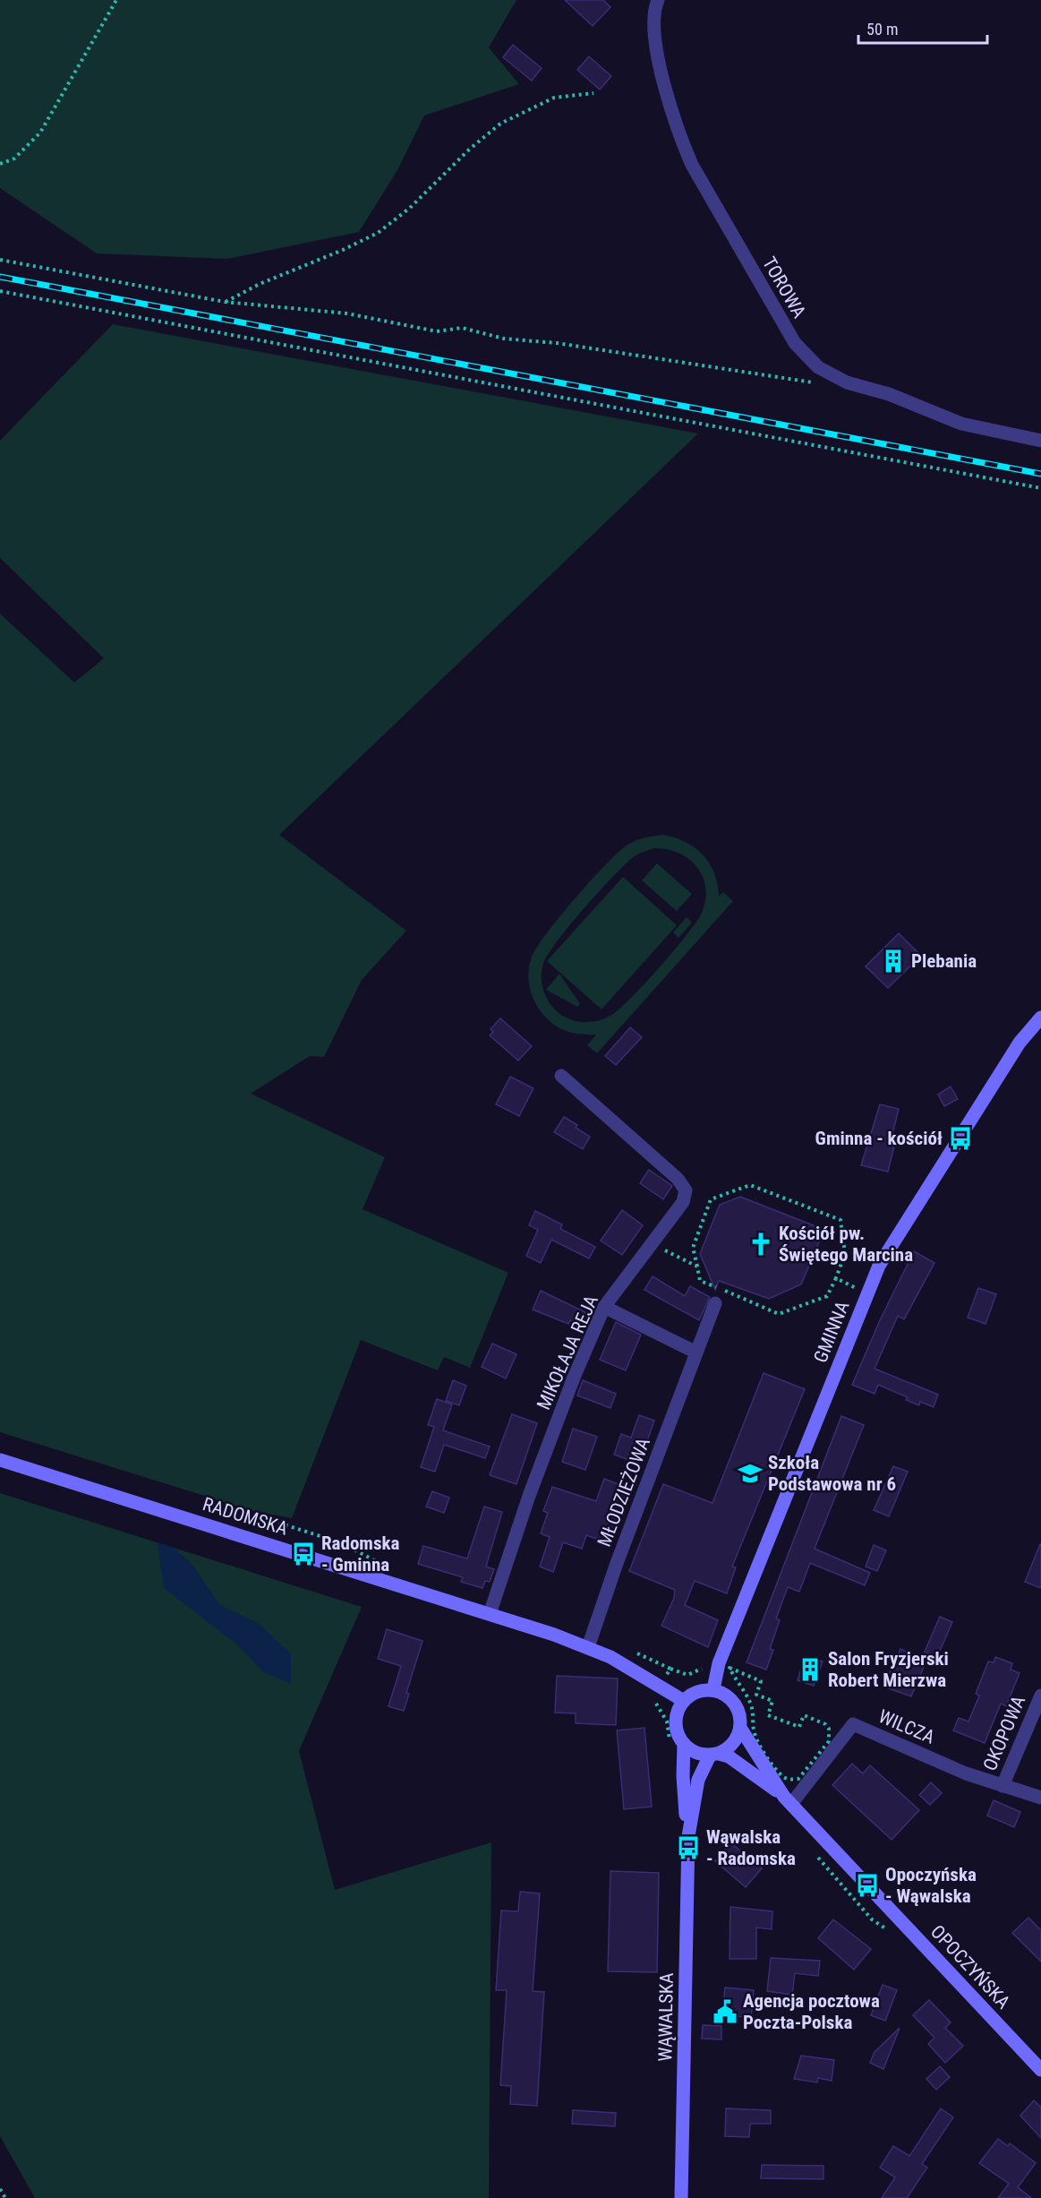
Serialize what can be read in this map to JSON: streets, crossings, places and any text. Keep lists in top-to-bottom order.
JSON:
{
  "streets": {
    "main road": [
      "GMINNA",
      "RADOMSKA",
      "OPOCZYŃSKA",
      "WĄWALSKA"
    ],
    "street": [
      "TOROWA",
      "MIKOŁAJA REJA",
      "MŁODZIEŻOWA",
      "WILCZA",
      "OKOPOWA"
    ]
  },
  "crossings": [
    ["GMINNA", "RADOMSKA"],
    ["GMINNA", "OPOCZYŃSKA"],
    ["GMINNA", "WĄWALSKA"],
    ["MIKOŁAJA REJA", "RADOMSKA"],
    ["MŁODZIEŻOWA", "RADOMSKA"],
    ["RADOMSKA", "OPOCZYŃSKA"],
    ["RADOMSKA", "WĄWALSKA"],
    ["WILCZA", "OKOPOWA"],
    ["WILCZA", "OPOCZYŃSKA"],
    ["OPOCZYŃSKA", "WĄWALSKA"]
  ],
  "places": {
    "building": ["Plebania", "Salon Fryzjerski Robert Mierzwa"],
    "bus stop": [
      "Gminna - kościół",
      "Radomska - Gminna",
      "Wąwalska - Radomska",
      "Opoczyńska - Wąwalska"
    ],
    "church": ["Kościół pw. Świętego Marcina"],
    "school or university": ["Szkoła Podstawowa nr 6"],
    "public building": ["Agencja pocztowa Poczta-Polska"]
  },
  "scale_bar": "50 m"
}
